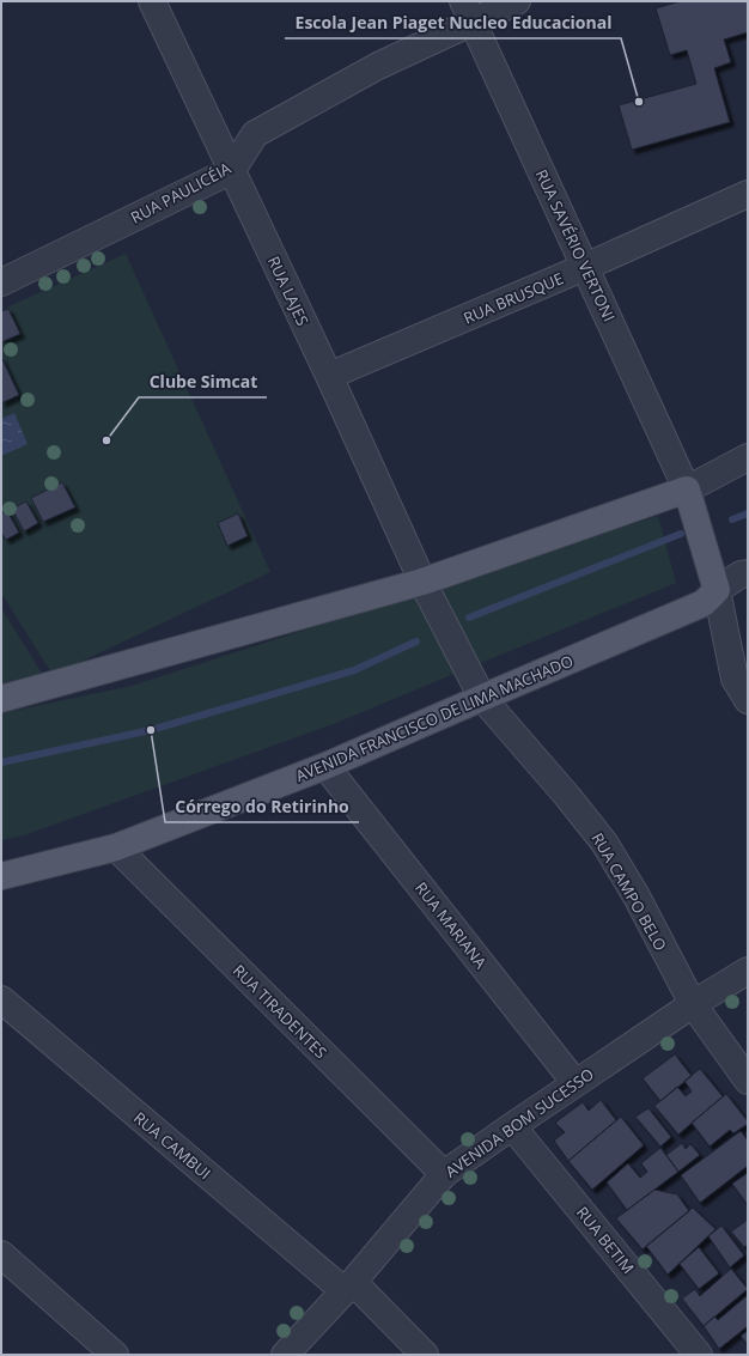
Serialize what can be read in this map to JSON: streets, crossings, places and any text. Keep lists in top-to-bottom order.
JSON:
{
  "streets": {
    "main road": ["AVENIDA FRANCISCO DE LIMA MACHADO"],
    "street": [
      "RUA PAULICÉIA",
      "RUA SAVÉRIO VERTONI",
      "RUA LAJES",
      "RUA BRUSQUE",
      "RUA CAMPO BELO",
      "RUA MARIANA",
      "RUA TIRADENTES",
      "AVENIDA BOM SUCESSO",
      "RUA CAMBUI",
      "RUA BETIM"
    ]
  },
  "crossings": [
    ["RUA PAULICÉIA", "RUA SAVÉRIO VERTONI"],
    ["RUA PAULICÉIA", "RUA LAJES"],
    ["RUA SAVÉRIO VERTONI", "RUA BRUSQUE"],
    ["RUA LAJES", "RUA BRUSQUE"],
    ["RUA LAJES", "RUA CAMPO BELO"],
    ["AVENIDA FRANCISCO DE LIMA MACHADO", "RUA CAMPO BELO"],
    ["AVENIDA FRANCISCO DE LIMA MACHADO", "RUA MARIANA"],
    ["AVENIDA FRANCISCO DE LIMA MACHADO", "RUA TIRADENTES"],
    ["RUA CAMPO BELO", "AVENIDA BOM SUCESSO"],
    ["RUA MARIANA", "AVENIDA BOM SUCESSO"],
    ["RUA TIRADENTES", "AVENIDA BOM SUCESSO"],
    ["AVENIDA BOM SUCESSO", "RUA CAMBUI"],
    ["AVENIDA BOM SUCESSO", "RUA BETIM"]
  ],
  "places": ["Escola Jean Piaget Nucleo Educacional", "Clube Simcat", "Córrego do Retirinho"]
}
